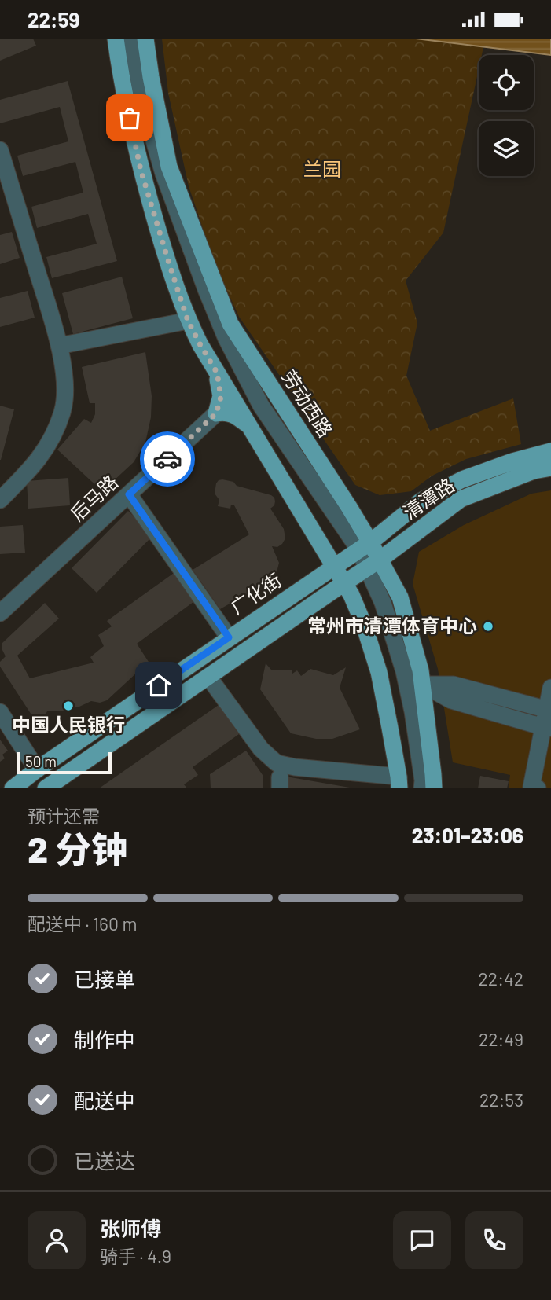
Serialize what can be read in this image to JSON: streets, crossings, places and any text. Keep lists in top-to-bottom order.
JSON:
{
  "streets": {
    "main road": ["劳动西路", "清潭路", "广化街"],
    "street": ["后马路"]
  },
  "crossings": [
    ["劳动西路", "清潭路"],
    ["清潭路", "广化街"]
  ],
  "parks": ["兰园"],
  "places": ["常州市清潭体育中心", "中国人民银行"],
  "scale_bar": "50 m",
  "page": {
    "status": "22:59",
    "scale": "50 m",
    "heading": ["2 分钟", "预计还需", "23:01–23:06"],
    "panel": ["张师傅", "骑手 · 4.9"],
    "bar": "配送中 · 160 m",
    "list": [
      ["已接单", "22:42"],
      ["制作中", "22:49"],
      ["配送中", "22:53"],
      "已送达"
    ]
  }
}
